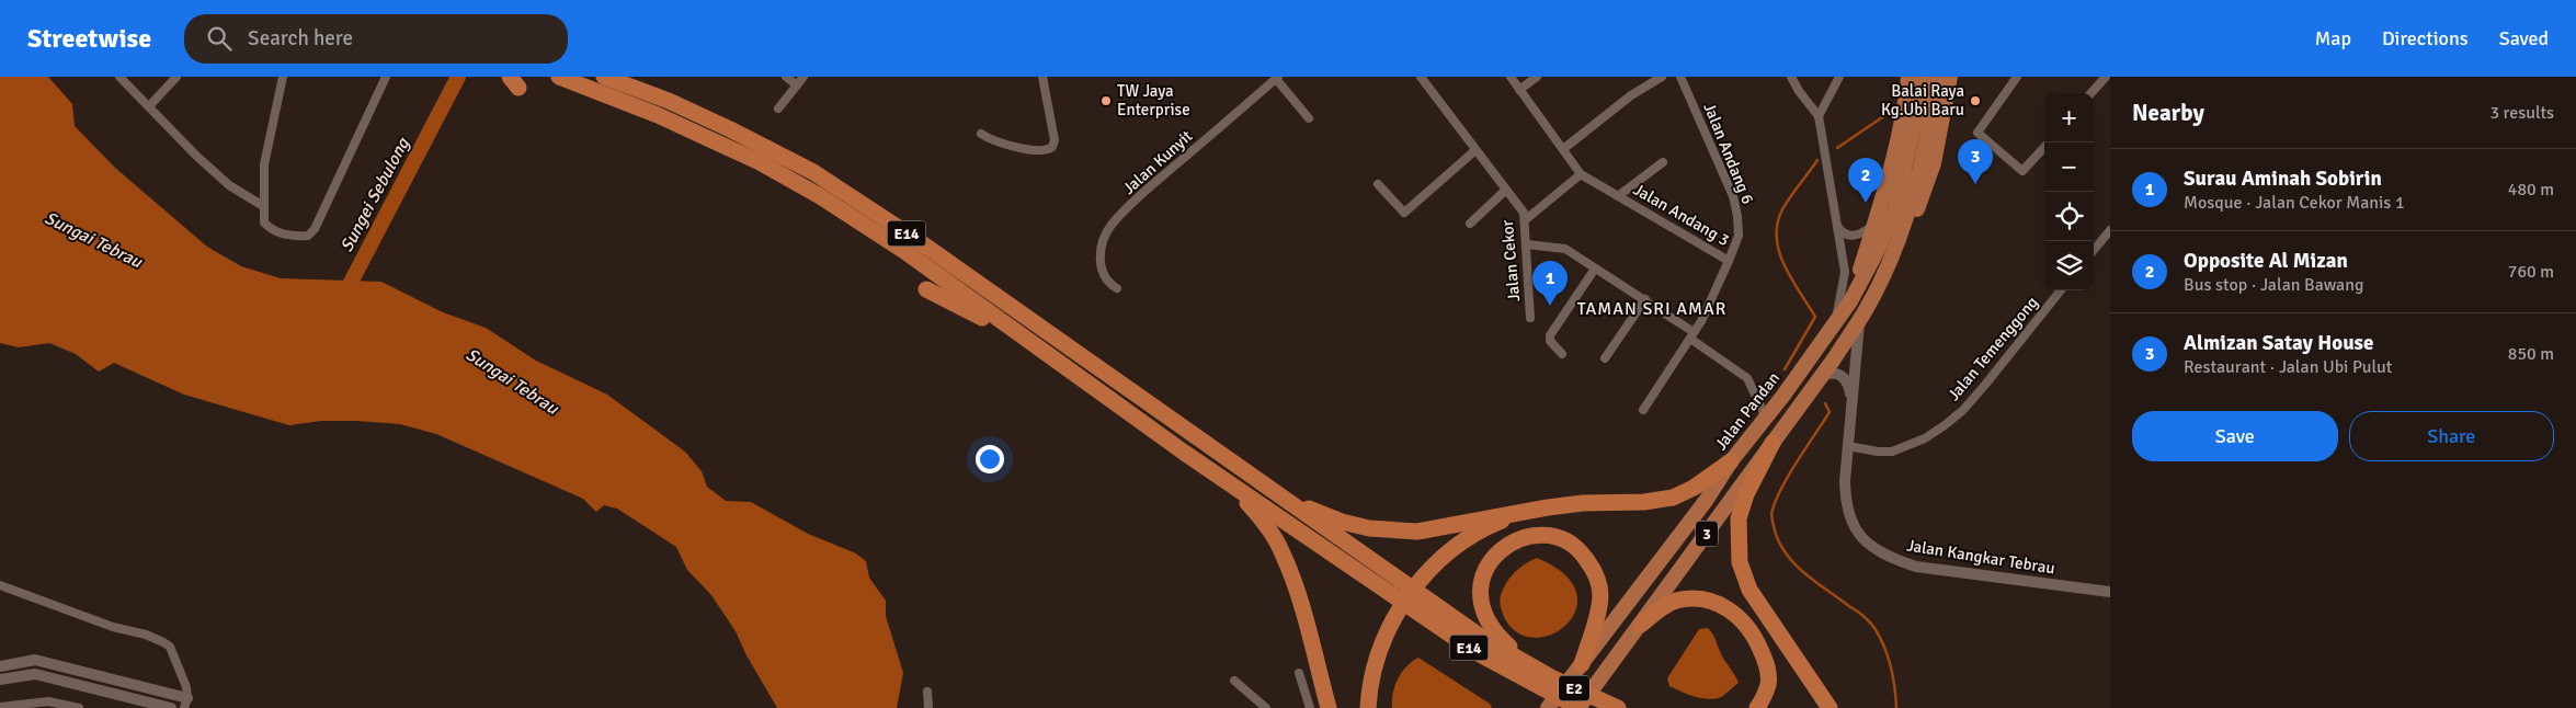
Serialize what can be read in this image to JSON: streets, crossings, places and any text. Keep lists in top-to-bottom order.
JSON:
{
  "streets": {
    "highway": [
      "E14",
      "Jalan Pandan",
      "3",
      "E2"
    ],
    "street": [
      "Jalan Andang 6",
      "Jalan Kunyit",
      "Jalan Andang 3",
      "Jalan Cekor",
      "Jalan Temenggong",
      "Jalan Kangkar Tebrau"
    ]
  },
  "crossings": [
    ["Jalan Andang 6", "Jalan Andang 3"],
    ["E14", "3"],
    ["E14", "E2"],
    ["Jalan Temenggong", "Jalan Kangkar Tebrau"],
    ["Jalan Pandan", "3"],
    ["3", "Jalan Kangkar Tebrau"]
  ],
  "districts": ["TAMAN SRI AMAR"],
  "water": ["Sungei Sebulong", "Sungai Tebrau"],
  "places": ["TW Jaya Enterprise", "Balai Raya Kg.Ubi Baru"],
  "page": {
    "header": "Streetwise",
    "search": "Search here",
    "nav": ["Map", "Directions", "Saved"],
    "heading": ["Nearby", "3 results"],
    "map_buttons": ["+", "−"],
    "pins": ["3", "2", "1"],
    "list": [
      {
        "mark": "1",
        "name": "Surau Aminah Sobirin",
        "note": "Mosque · Jalan Cekor Manis 1",
        "value": "480 m"
      },
      {
        "mark": "2",
        "name": "Opposite Al Mizan",
        "note": "Bus stop · Jalan Bawang",
        "value": "760 m"
      },
      {
        "mark": "3",
        "name": "Almizan Satay House",
        "note": "Restaurant · Jalan Ubi Pulut",
        "value": "850 m"
      }
    ],
    "buttons": ["Save", "Share"]
  }
}
